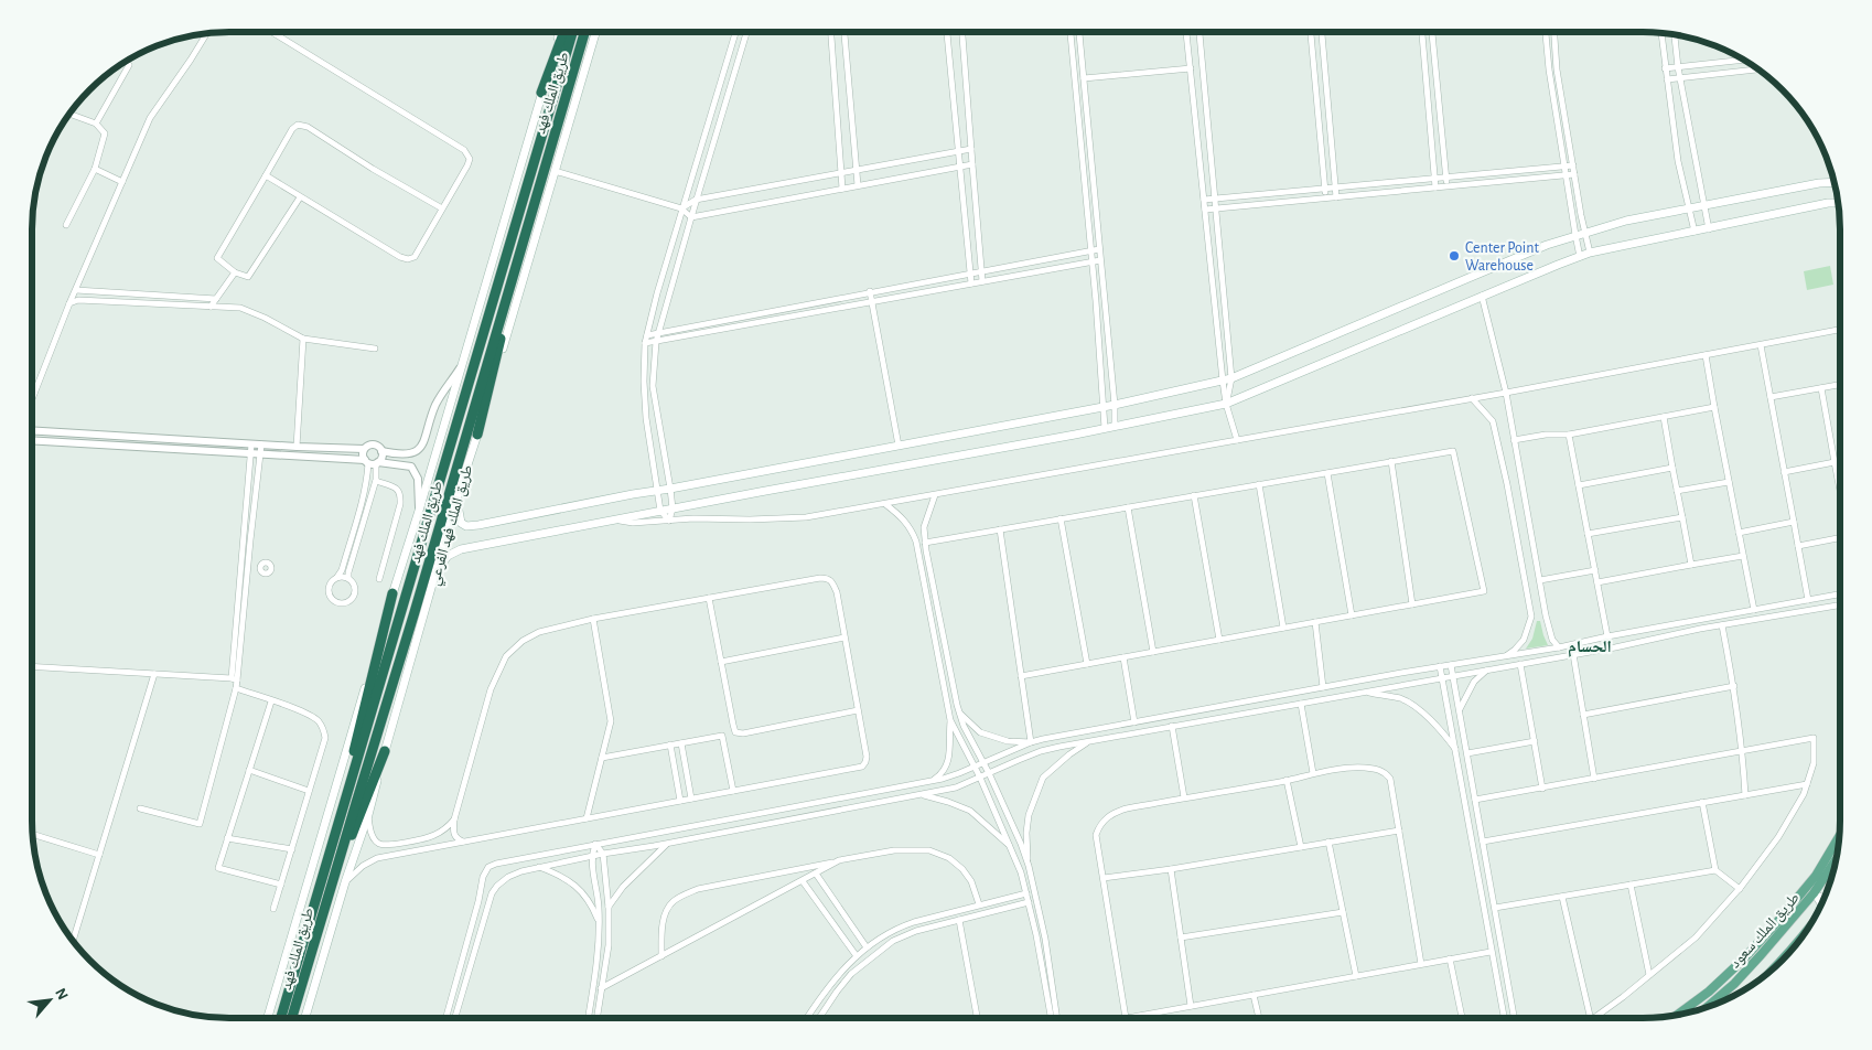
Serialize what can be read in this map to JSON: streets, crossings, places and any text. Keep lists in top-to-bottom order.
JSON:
{
  "streets": {
    "highway": ["طريق الملك فهد"],
    "main road": ["طريق الملك فهد الفرعي", "طريق الملك سعود"]
  },
  "districts": ["الحسام"],
  "places": ["Center Point Warehouse"],
  "north": "top right"
}
